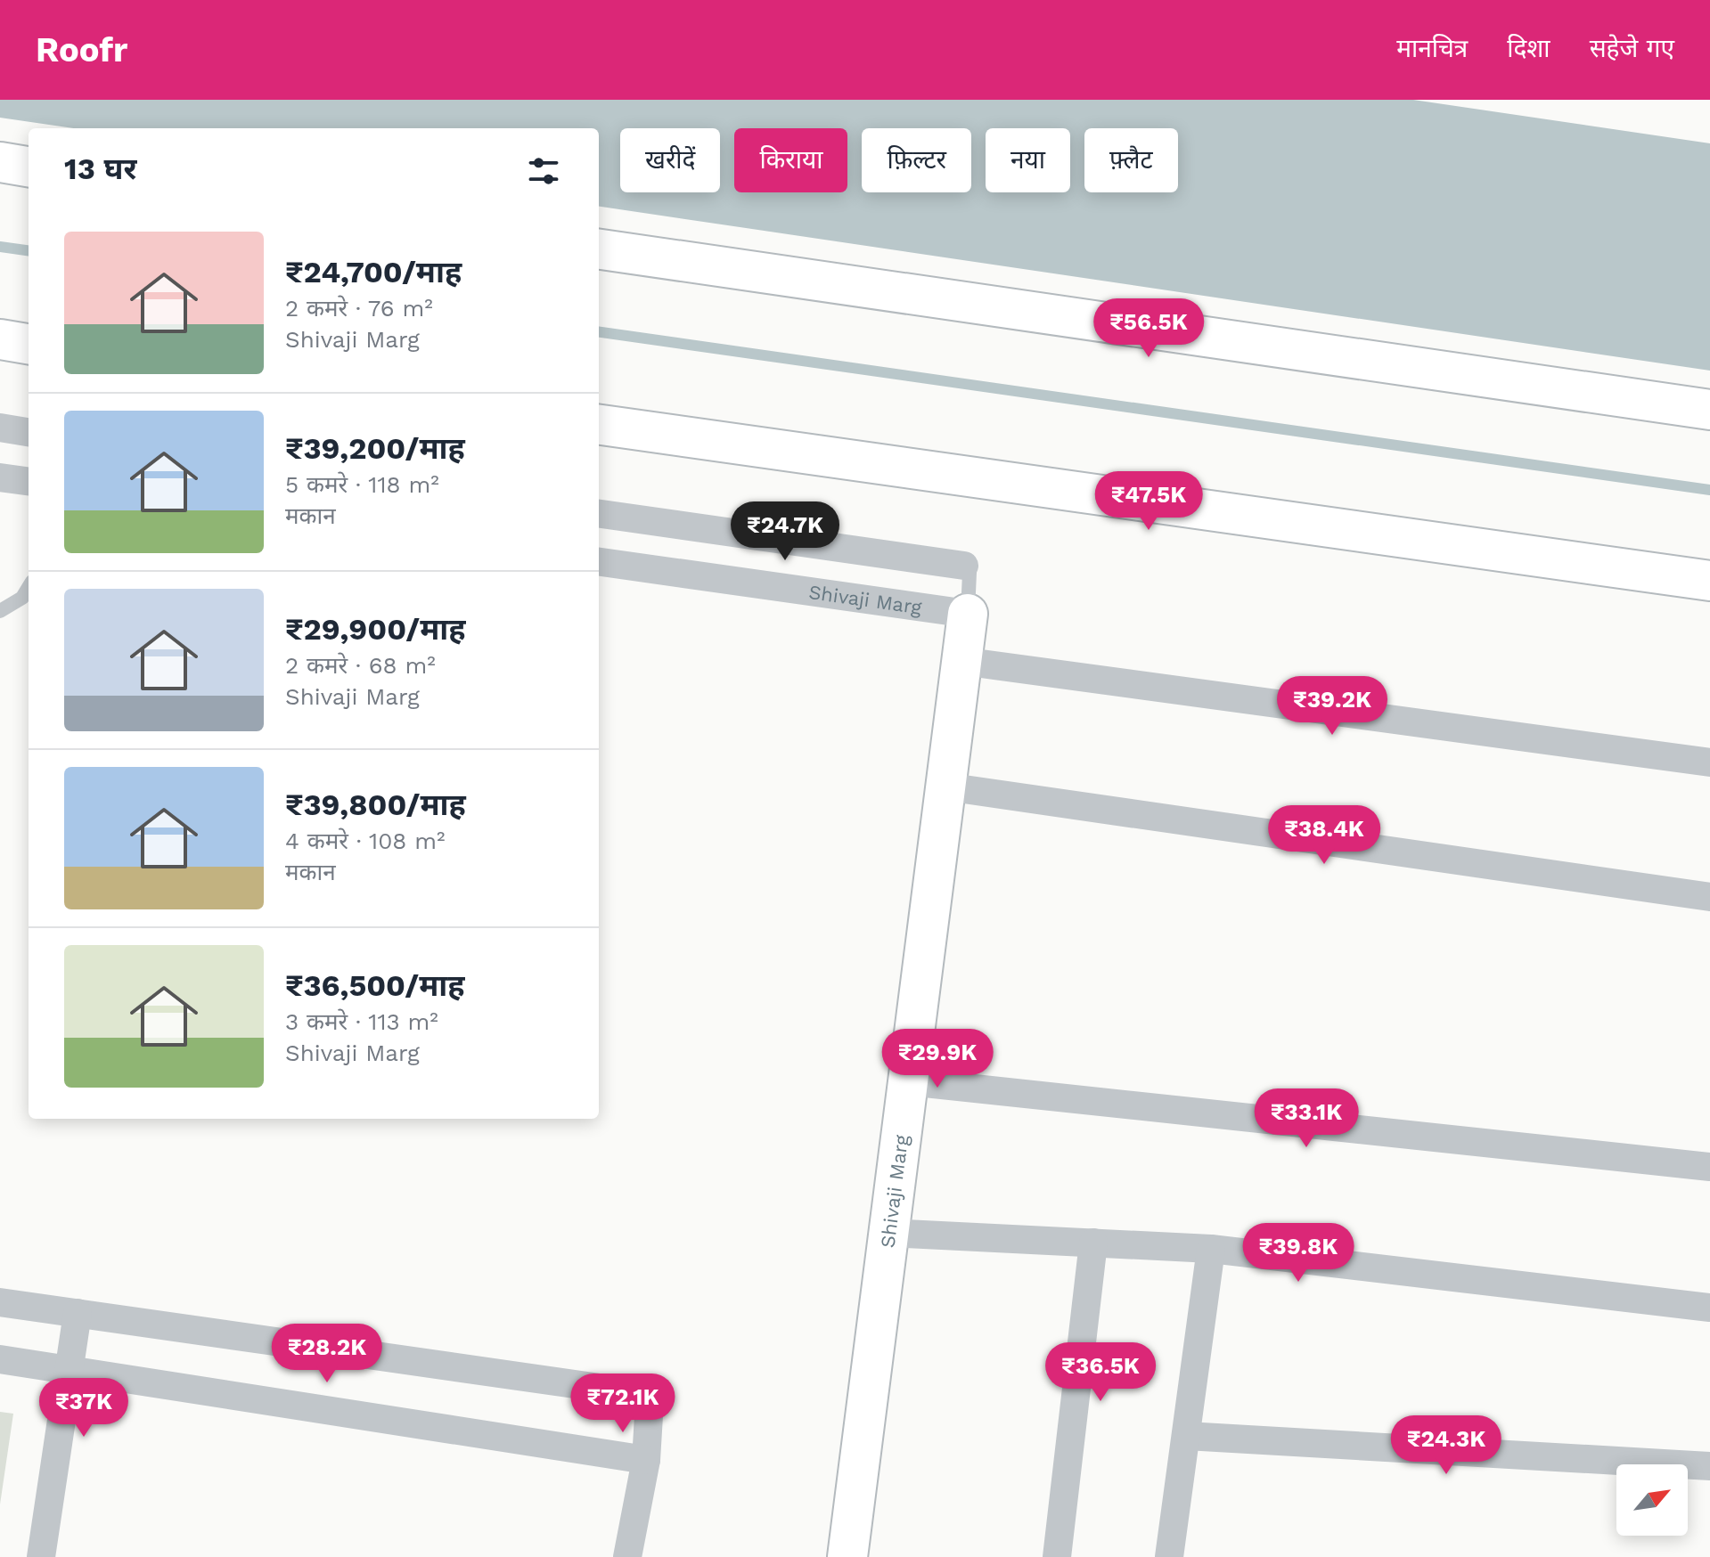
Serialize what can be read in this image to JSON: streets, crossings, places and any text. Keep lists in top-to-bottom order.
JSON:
{
  "streets": {
    "street": ["Shivaji Marg"]
  },
  "north": "top right",
  "page": {
    "header": "Roofr",
    "nav": ["मानचित्र", "दिशा", "सहेजे गए"],
    "chip": [
      "खरीदें",
      "किराया",
      "फ़िल्टर",
      "नया",
      "फ़्लैट"
    ],
    "heading": "13 घर",
    "list": [
      {
        "name": "₹24,700/माह",
        "note": "2 कमरे · 76 m² · Shivaji Marg"
      },
      {
        "name": "₹39,200/माह",
        "note": "5 कमरे · 118 m² · मकान"
      },
      {
        "name": "₹29,900/माह",
        "note": "2 कमरे · 68 m² · Shivaji Marg"
      },
      {
        "name": "₹39,800/माह",
        "note": "4 कमरे · 108 m² · मकान"
      },
      {
        "name": "₹36,500/माह",
        "note": "3 कमरे · 113 m² · Shivaji Marg"
      }
    ],
    "price": [
      "₹56.5K",
      "₹47.5K",
      "₹24.7K",
      "₹39.2K",
      "₹38.4K",
      "₹29.9K",
      "₹33.1K",
      "₹39.8K",
      "₹28.2K",
      "₹36.5K",
      "₹72.1K",
      "₹37K",
      "₹24.3K"
    ]
  }
}
